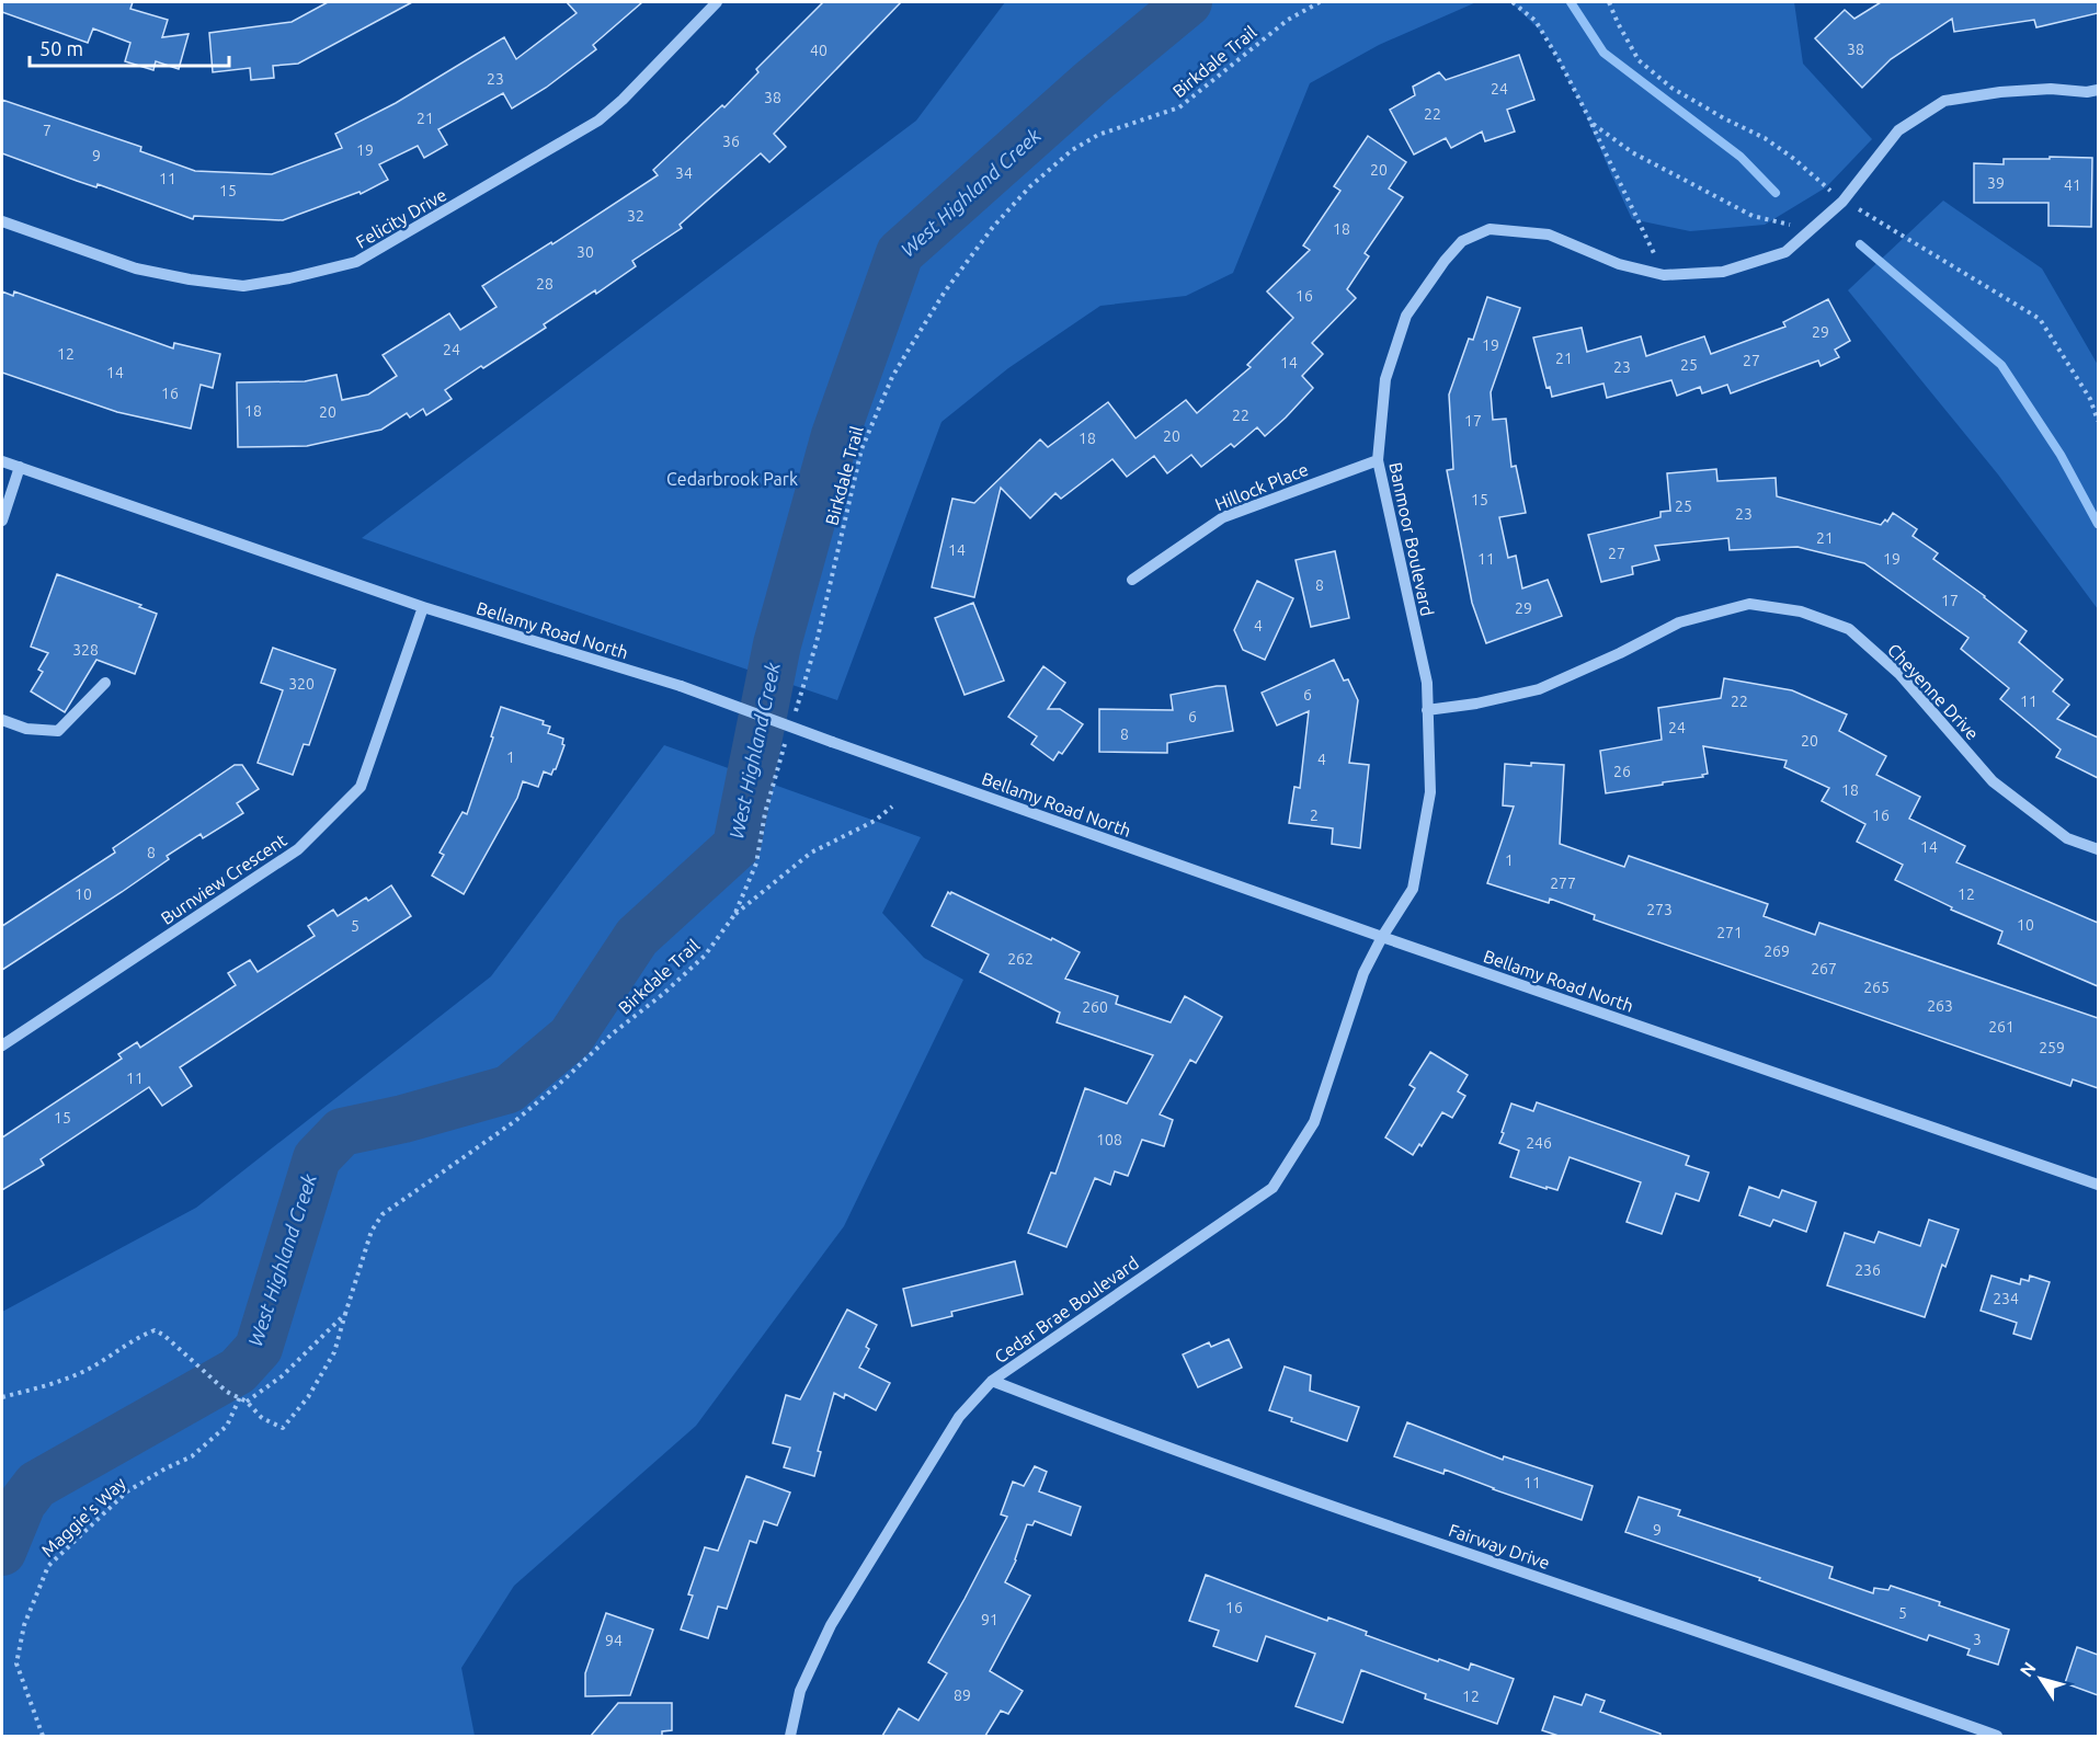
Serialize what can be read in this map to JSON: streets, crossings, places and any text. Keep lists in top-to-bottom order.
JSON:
{
  "streets": {
    "street": [
      "Felicity Drive",
      "Hillock Place",
      "Banmoor Boulevard",
      "Bellamy Road North",
      "Cheyenne Drive",
      "Burnview Crescent",
      "Cedar Brae Boulevard",
      "Fairway Drive"
    ],
    "path": ["Birkdale Trail", "Maggie's Way"]
  },
  "crossings": [
    ["Hillock Place", "Banmoor Boulevard"],
    ["Banmoor Boulevard", "Bellamy Road North"],
    ["Banmoor Boulevard", "Cheyenne Drive"],
    ["Banmoor Boulevard", "Cedar Brae Boulevard"],
    ["Bellamy Road North", "Burnview Crescent"],
    ["Bellamy Road North", "Cedar Brae Boulevard"],
    ["Cedar Brae Boulevard", "Fairway Drive"]
  ],
  "water": ["West Highland Creek"],
  "parks": ["Cedarbrook Park"],
  "house_numbers": [
    "38",
    "40",
    "23",
    "24",
    "38",
    "22",
    "21",
    "7",
    "36",
    "19",
    "9",
    "20",
    "34",
    "11",
    "39",
    "41",
    "15",
    "32",
    "18",
    "30",
    "28",
    "16",
    "29",
    "19",
    "24",
    "12",
    "21",
    "27",
    "14",
    "25",
    "23",
    "14",
    "16",
    "18",
    "20",
    "22",
    "17",
    "20",
    "18",
    "15",
    "25",
    "23",
    "21",
    "14",
    "27",
    "11",
    "19",
    "8",
    "17",
    "29",
    "4",
    "328",
    "320",
    "6",
    "22",
    "11",
    "6",
    "24",
    "8",
    "20",
    "1",
    "4",
    "26",
    "18",
    "2",
    "16",
    "14",
    "8",
    "1",
    "277",
    "10",
    "12",
    "273",
    "10",
    "5",
    "271",
    "269",
    "262",
    "267",
    "265",
    "263",
    "260",
    "261",
    "259",
    "11",
    "15",
    "108",
    "246",
    "236",
    "234",
    "11",
    "9",
    "16",
    "5",
    "91",
    "3",
    "94",
    "89",
    "12"
  ],
  "scale_bar": "50 m",
  "north": "top left"
}
